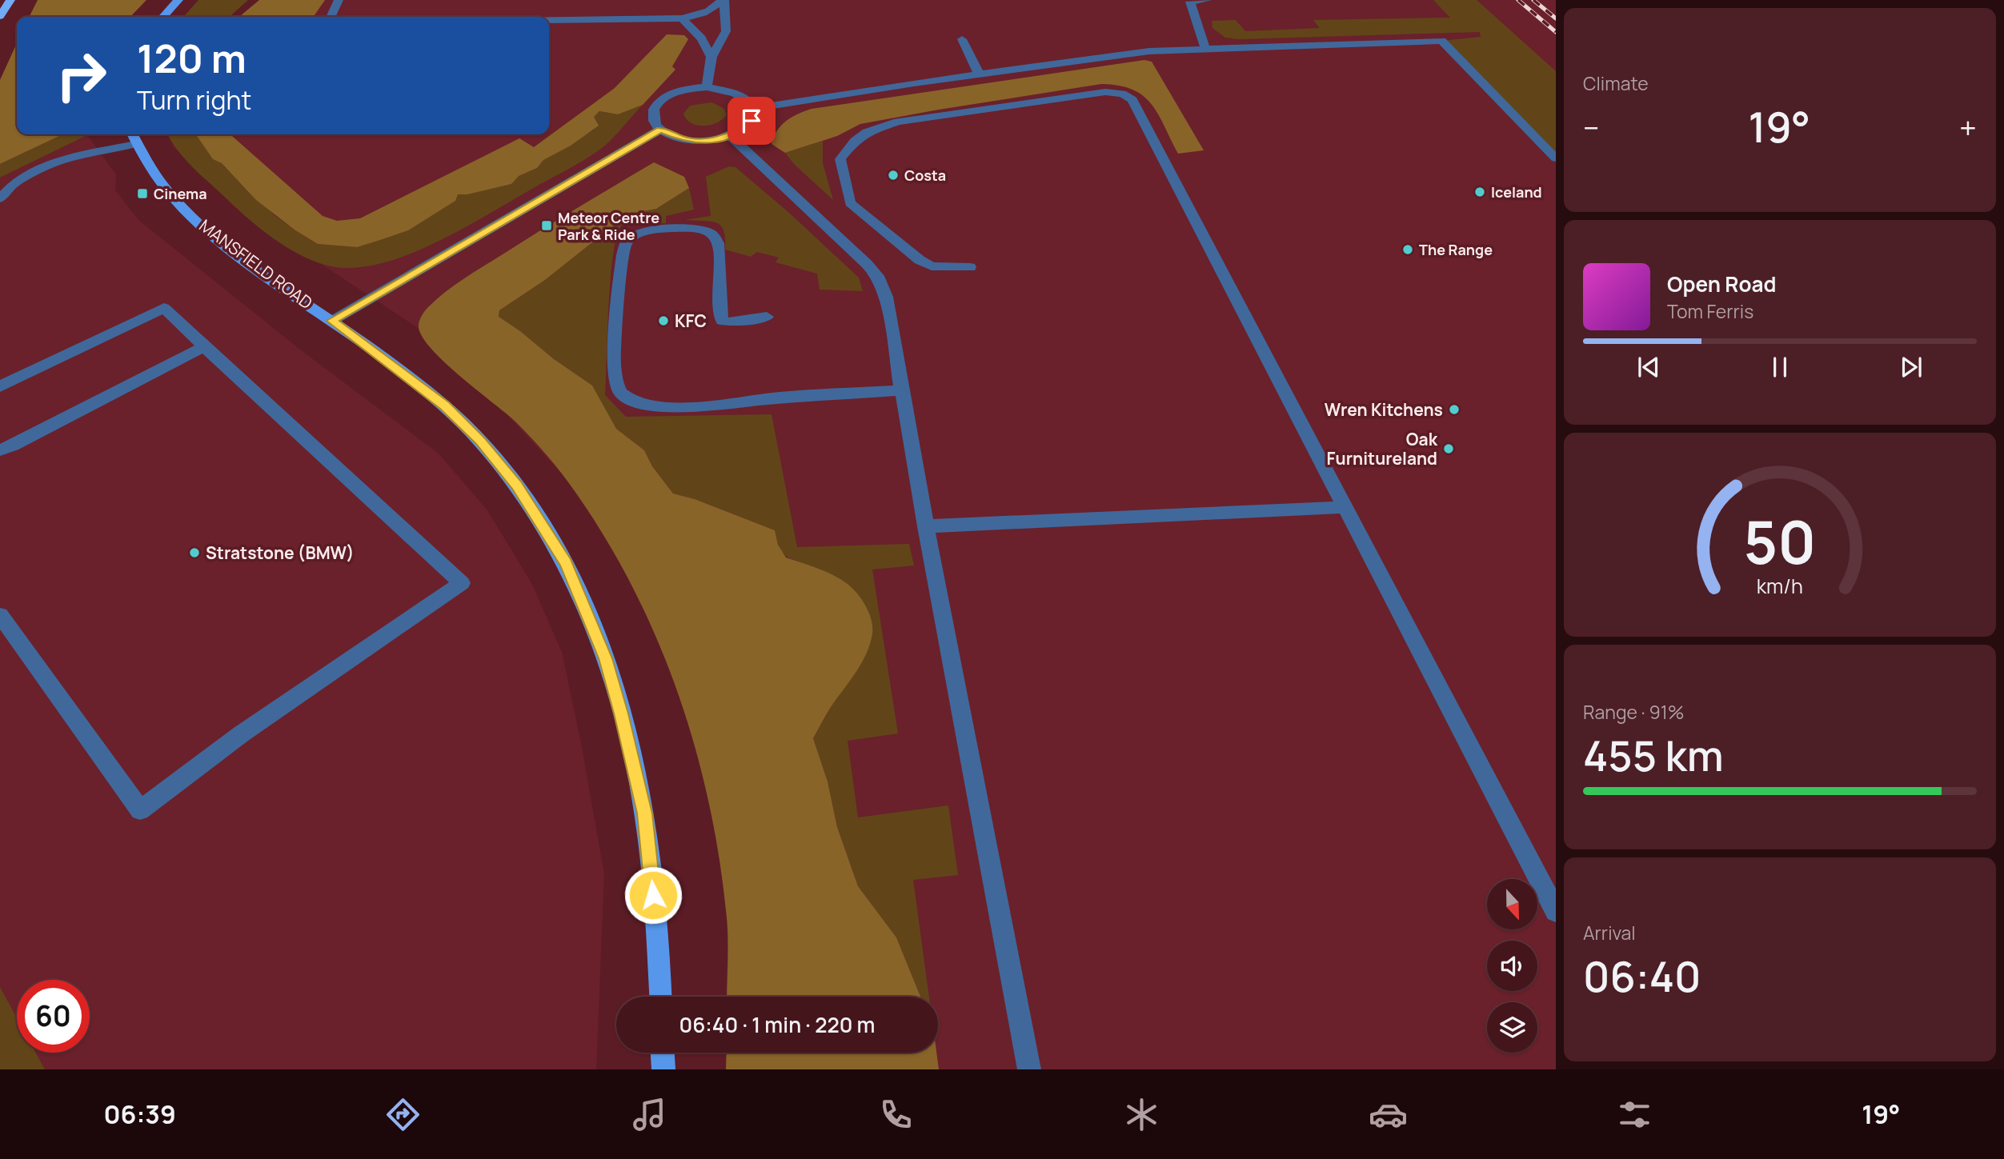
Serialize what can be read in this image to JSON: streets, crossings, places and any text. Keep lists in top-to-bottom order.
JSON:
{
  "streets": {
    "main road": ["MANSFIELD ROAD"]
  },
  "places": {
    "other": [
      "Costa",
      "Iceland",
      "The Range",
      "KFC",
      "Wren Kitchens",
      "Oak Furnitureland",
      "Stratstone (BMW)"
    ],
    "transit": ["Cinema", "Meteor Centre Park & Ride"]
  },
  "north": "bottom",
  "page": {
    "tile": [
      "Climate",
      ["Range · 91%", "455 km"],
      ["Arrival", "06:40"]
    ],
    "turn": ["120 m", "Turn right"],
    "heat": ["−", "19°", "+"],
    "song": ["Open Road", "Tom Ferris"],
    "limit": "60",
    "trip": "06:40 · 1 min · 220 m",
    "tabs": ["06:39", "19°"],
    "gauge": ["50", "km/h"]
  }
}
